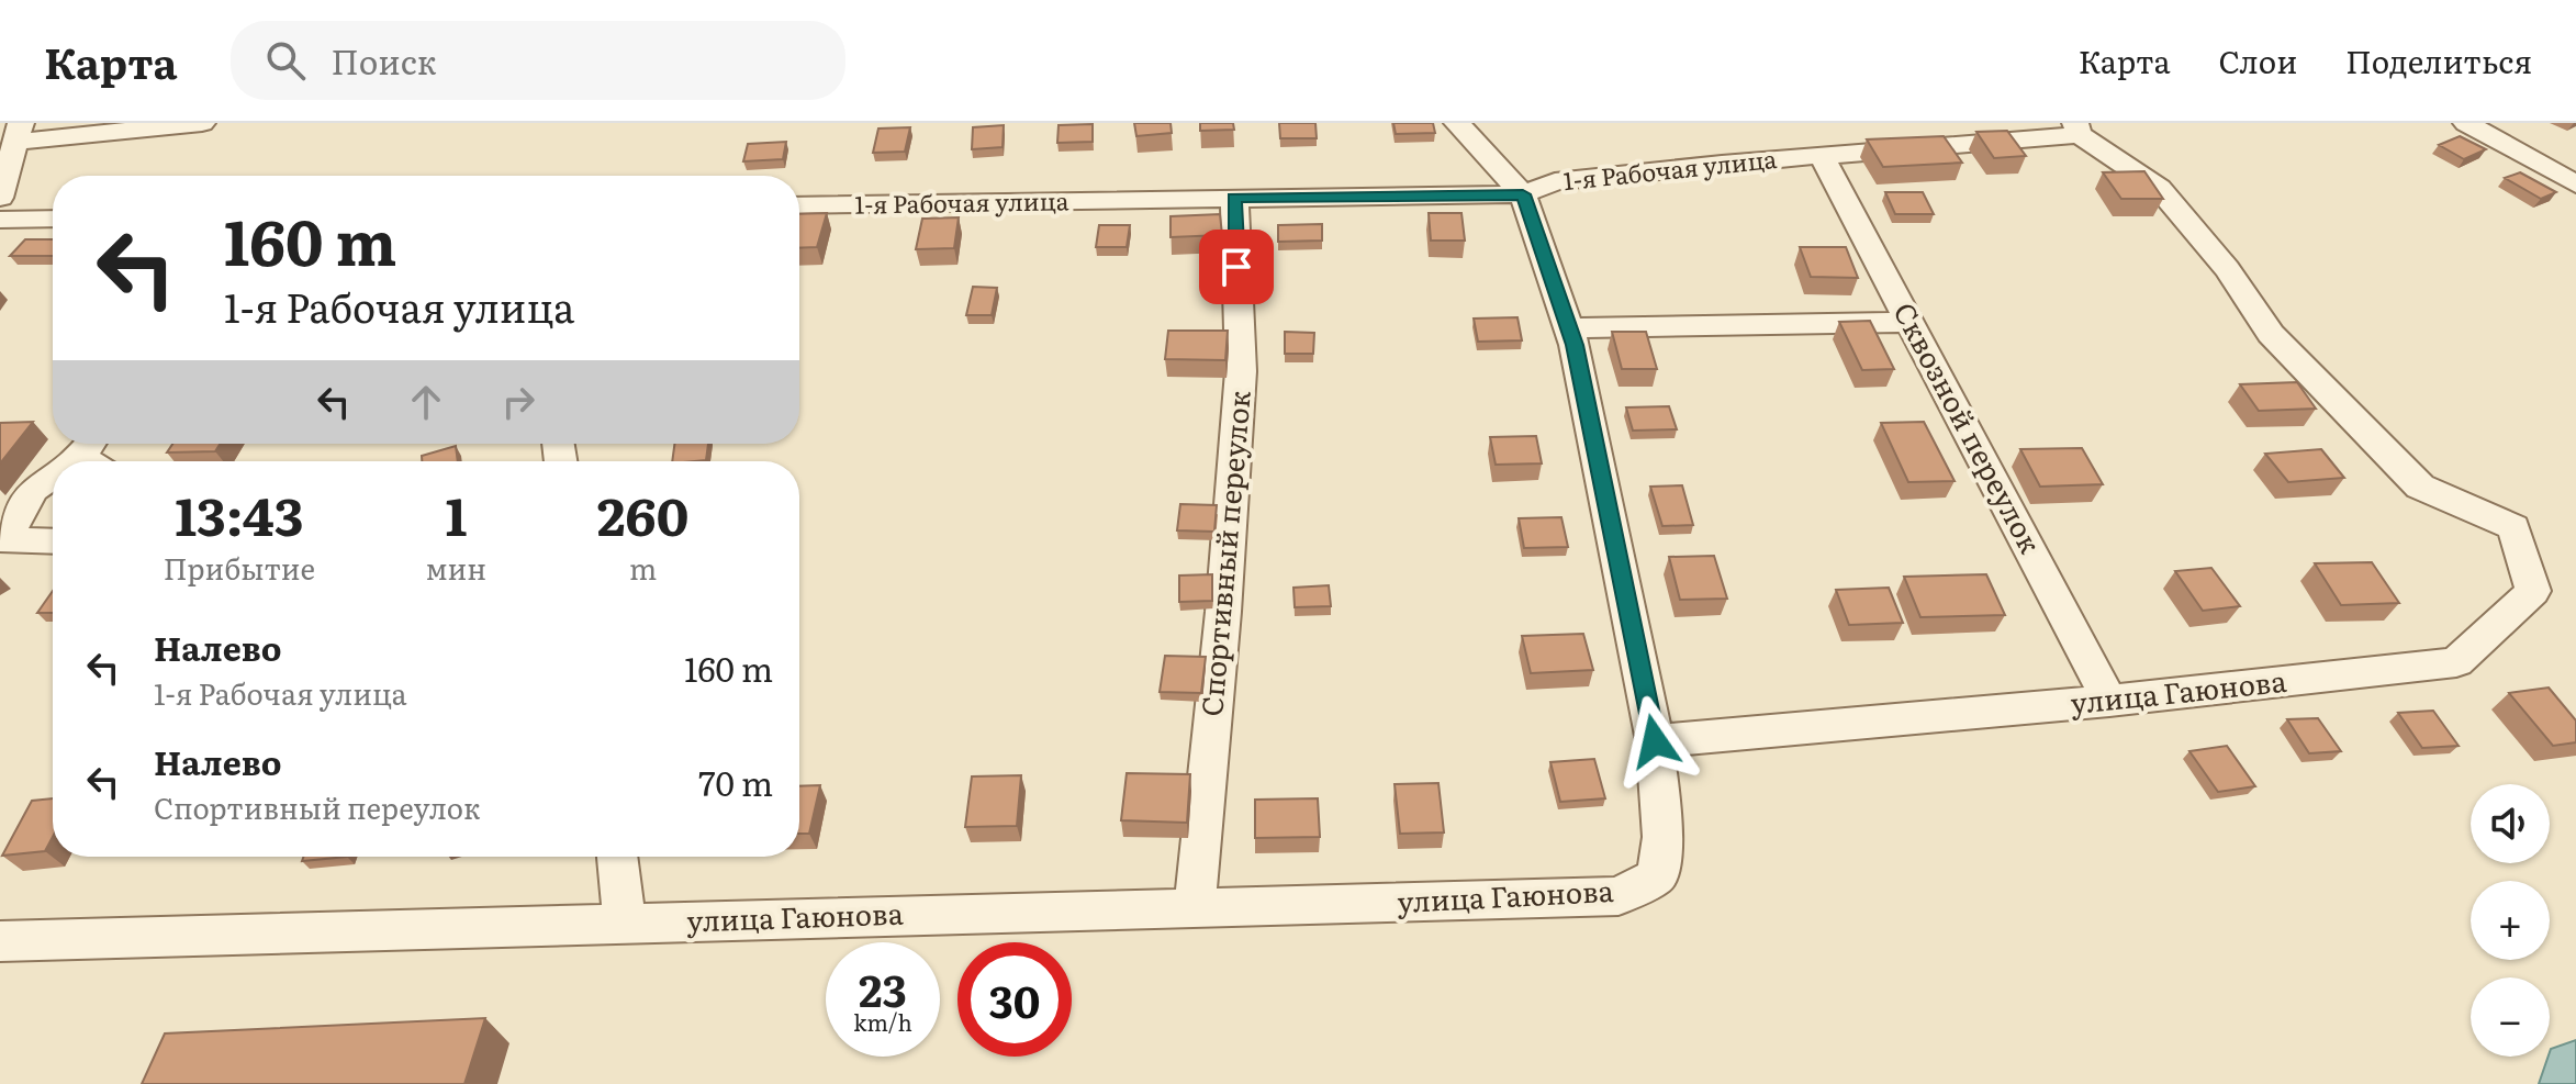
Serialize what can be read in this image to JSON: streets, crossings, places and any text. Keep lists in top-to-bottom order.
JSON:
{
  "streets": {
    "street": [
      "1-я Рабочая улица",
      "Сквозной переулок",
      "Спортивный переулок",
      "улица Гаюнова"
    ]
  },
  "crossings": [
    ["1-я Рабочая улица", "Сквозной переулок"],
    ["1-я Рабочая улица", "Спортивный переулок"],
    ["1-я Рабочая улица", "улица Гаюнова"],
    ["Сквозной переулок", "улица Гаюнова"],
    ["Спортивный переулок", "улица Гаюнова"]
  ],
  "page": {
    "header": "Карта",
    "search": "Поиск",
    "nav": ["Карта", "Слои", "Поделиться"],
    "turn": ["160 m", "1-я Рабочая улица"],
    "eta": [
      "13:43",
      "Прибытие",
      "1",
      "мин",
      "260",
      "m"
    ],
    "list": [
      {
        "name": "Налево",
        "note": "1-я Рабочая улица",
        "value": "160 m"
      },
      {
        "name": "Налево",
        "note": "Спортивный переулок",
        "value": "70 m"
      }
    ],
    "map_buttons": ["+", "−"],
    "speed": "23 km/h",
    "limit": "30"
  }
}
